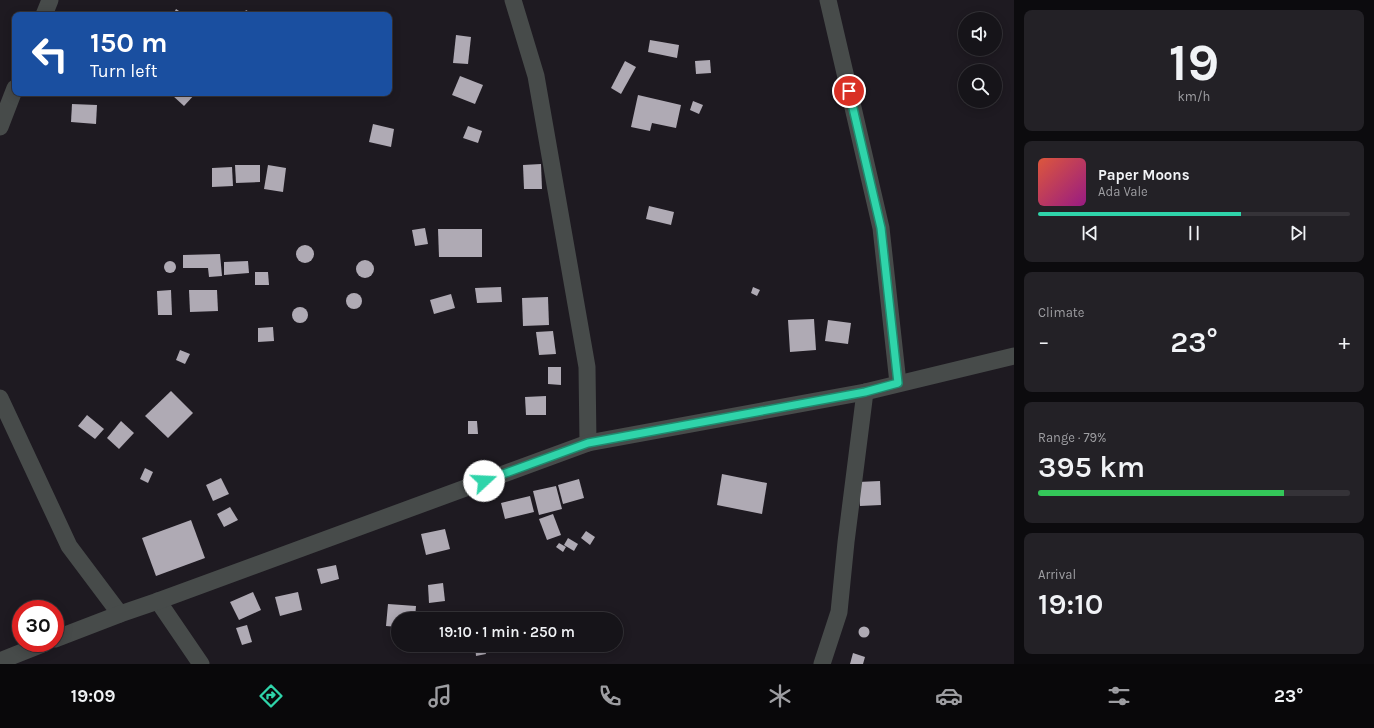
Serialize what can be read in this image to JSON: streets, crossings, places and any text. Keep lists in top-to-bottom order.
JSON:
{
  "page": {
    "tile": [
      ["19", "km/h"],
      "Climate",
      ["Range · 79%", "395 km"],
      ["Arrival", "19:10"]
    ],
    "turn": ["150 m", "Turn left"],
    "song": ["Paper Moons", "Ada Vale"],
    "heat": ["−", "23°", "+"],
    "limit": "30",
    "trip": "19:10 · 1 min · 250 m",
    "tabs": ["19:09", "23°"]
  }
}
